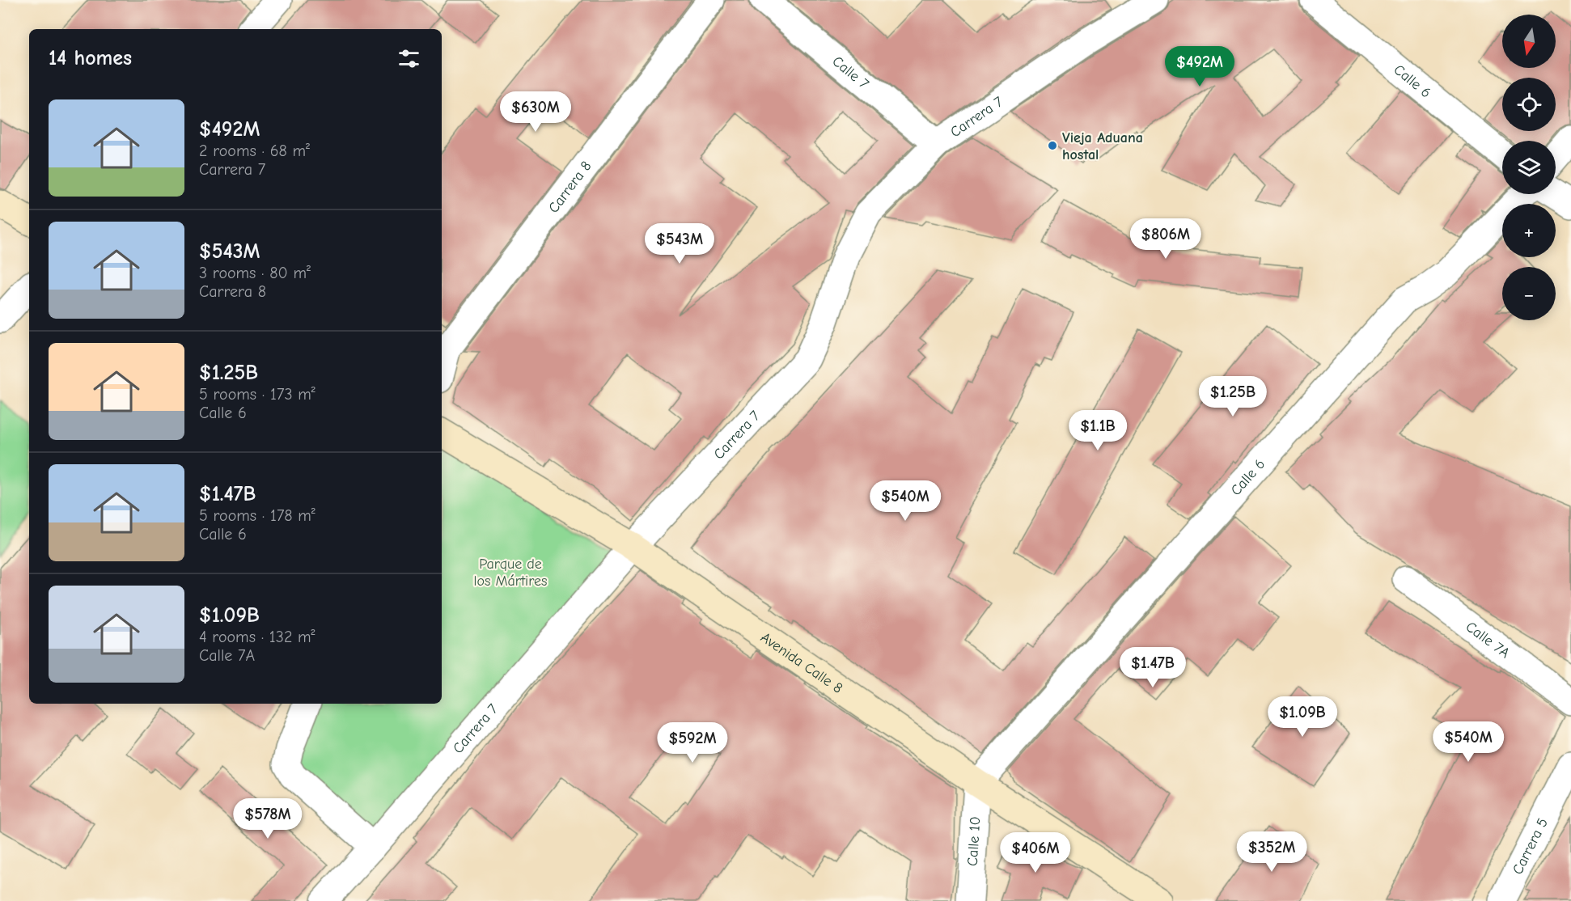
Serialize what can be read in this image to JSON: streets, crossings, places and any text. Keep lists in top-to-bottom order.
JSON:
{
  "streets": {
    "main road": ["Avenida Calle 8"],
    "street": [
      "Calle 7",
      "Calle 6",
      "Carrera 7",
      "Carrera 8",
      "Calle 7A",
      "Calle 10",
      "Carrera 5"
    ]
  },
  "crossings": [
    ["Calle 7", "Carrera 7"],
    ["Calle 6", "Avenida Calle 8"],
    ["Calle 6", "Calle 10"],
    ["Carrera 7", "Avenida Calle 8"],
    ["Avenida Calle 8", "Calle 10"]
  ],
  "parks": ["Parque de los Mártires"],
  "places": ["Vieja Aduana hostal"],
  "north": "bottom",
  "page": {
    "map_buttons": ["+", "−"],
    "heading": "14 homes",
    "price": [
      "$492M",
      "$630M",
      "$806M",
      "$543M",
      "$1.25B",
      "$1.1B",
      "$540M",
      "$1.47B",
      "$1.09B",
      "$540M",
      "$592M",
      "$578M",
      "$352M",
      "$406M"
    ],
    "list": [
      {
        "name": "$492M",
        "note": "2 rooms · 68 m² · Carrera 7"
      },
      {
        "name": "$543M",
        "note": "3 rooms · 80 m² · Carrera 8"
      },
      {
        "name": "$1.25B",
        "note": "5 rooms · 173 m² · Calle 6"
      },
      {
        "name": "$1.47B",
        "note": "5 rooms · 178 m² · Calle 6"
      },
      {
        "name": "$1.09B",
        "note": "4 rooms · 132 m² · Calle 7A"
      }
    ]
  }
}
